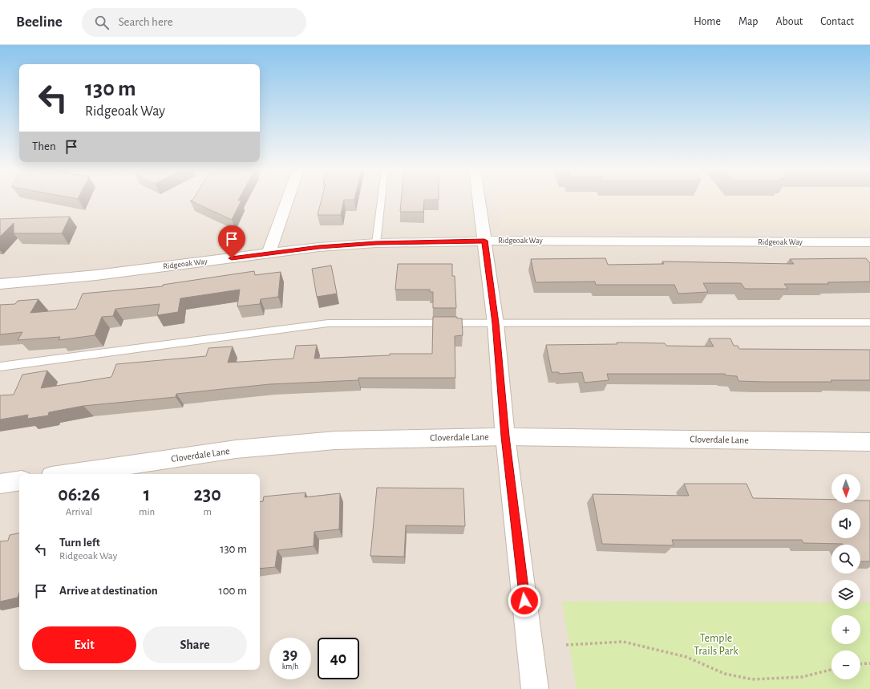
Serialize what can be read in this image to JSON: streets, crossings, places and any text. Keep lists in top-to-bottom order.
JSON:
{
  "streets": {
    "street": ["Ridgeoak Way", "Cloverdale Lane"]
  },
  "parks": ["Temple Trails Park"],
  "north": "bottom",
  "page": {
    "header": "Beeline",
    "search": "Search here",
    "nav": [
      "Home",
      "Map",
      "About",
      "Contact"
    ],
    "turn": ["130 m", "Ridgeoak Way"],
    "then": "Then",
    "map_buttons": ["+", "−"],
    "eta": [
      "06:26",
      "Arrival",
      "1",
      "min",
      "230",
      "m"
    ],
    "list": [
      {
        "name": "Turn left",
        "note": "Ridgeoak Way",
        "value": "130 m"
      },
      {
        "name": "Arrive at destination",
        "value": "100 m"
      }
    ],
    "buttons": ["Exit", "Share"],
    "speed": "39 km/h",
    "limit": "40"
  }
}
